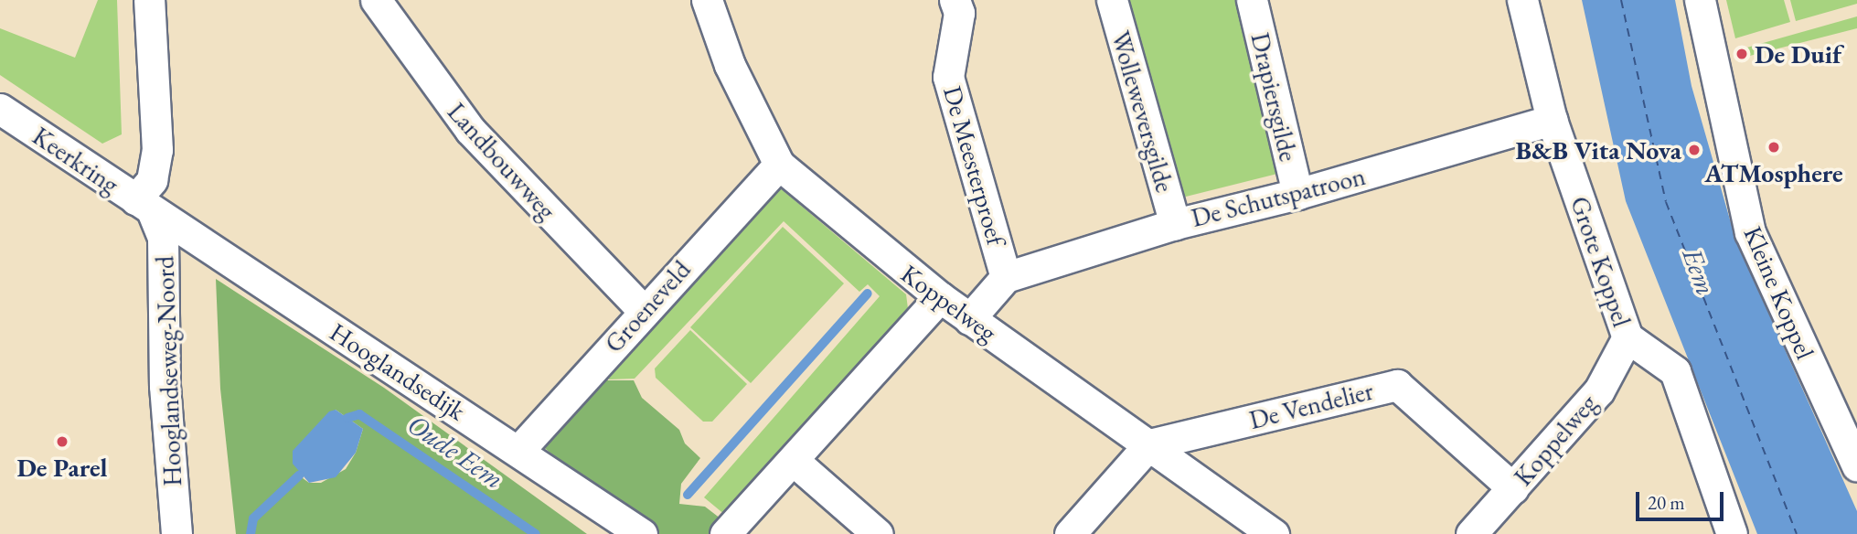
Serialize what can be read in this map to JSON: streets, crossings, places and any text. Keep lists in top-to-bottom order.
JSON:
{
  "streets": {
    "street": [
      "Drapiersgilde",
      "Wolleweversgilde",
      "Keerkring",
      "Landbouwweg",
      "De Meesterproef",
      "De Schutspatroon",
      "Grote Koppel",
      "Kleine Koppel",
      "Koppelweg",
      "Groeneveld",
      "Hooglandseweg-Noord",
      "Hooglandsedijk",
      "De Vendelier"
    ]
  },
  "crossings": [
    ["Drapiersgilde", "De Schutspatroon"],
    ["Wolleweversgilde", "De Schutspatroon"],
    ["Keerkring", "Hooglandseweg-Noord"],
    ["Keerkring", "Hooglandsedijk"],
    ["Landbouwweg", "Groeneveld"],
    ["De Meesterproef", "De Schutspatroon"],
    ["De Meesterproef", "Koppelweg"],
    ["De Schutspatroon", "Grote Koppel"],
    ["Grote Koppel", "Koppelweg"],
    ["Koppelweg", "Groeneveld"],
    ["Koppelweg", "De Vendelier"],
    ["Groeneveld", "Hooglandsedijk"],
    ["Hooglandseweg-Noord", "Hooglandsedijk"]
  ],
  "water": ["Eem", "Oude Eem"],
  "places": [
    "De Duif",
    "ATMosphere",
    "B&B Vita Nova",
    "De Parel"
  ],
  "scale_bar": "20 m"
}
